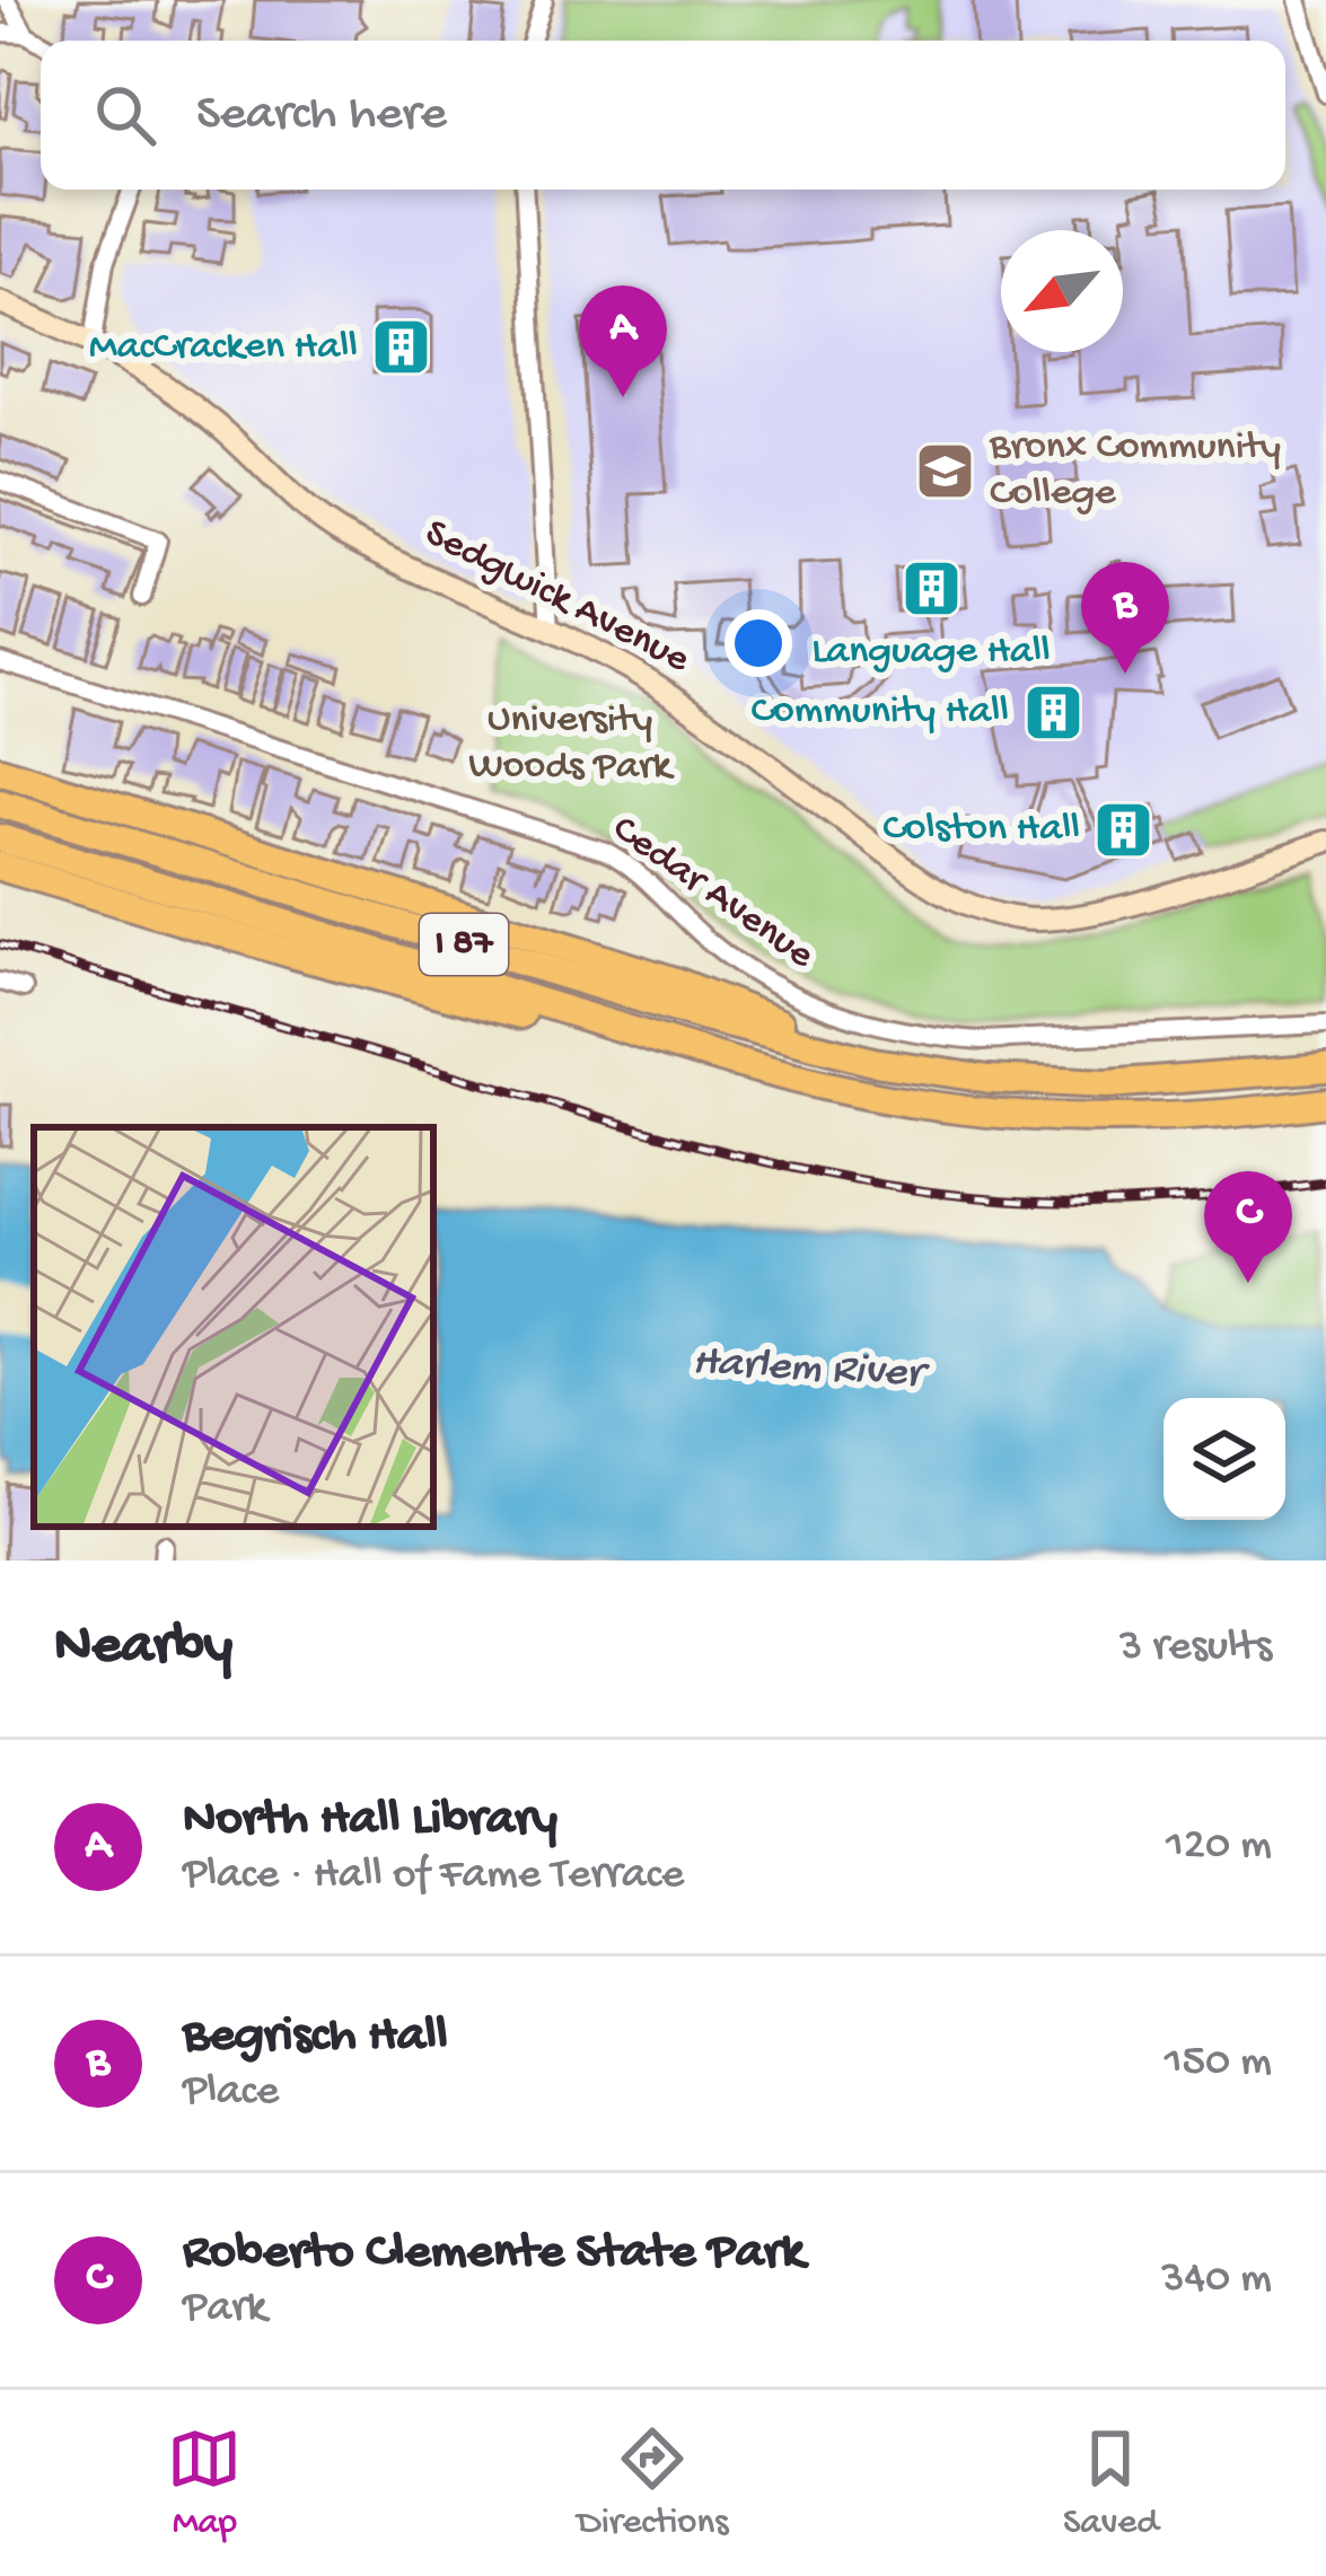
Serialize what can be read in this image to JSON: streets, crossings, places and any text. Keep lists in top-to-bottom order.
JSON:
{
  "streets": {
    "highway": ["I 87"],
    "main road": ["Sedgwick Avenue"],
    "street": ["Cedar Avenue"]
  },
  "water": ["Harlem River"],
  "parks": ["University Woods Park"],
  "places": {
    "building": [
      "MacCracken Hall",
      "Language Hall",
      "Community Hall",
      "Colston Hall"
    ],
    "school or university": ["Bronx Community College"]
  },
  "north": "bottom left",
  "page": {
    "search": "Search here",
    "pins": ["A", "B", "C"],
    "heading": ["Nearby", "3 results"],
    "list": [
      {
        "mark": "A",
        "name": "North Hall Library",
        "note": "Place · Hall of Fame Terrace",
        "value": "120 m"
      },
      {
        "mark": "B",
        "name": "Begrisch Hall",
        "note": "Place",
        "value": "150 m"
      },
      {
        "mark": "C",
        "name": "Roberto Clemente State Park",
        "note": "Park",
        "value": "340 m"
      }
    ],
    "nav": ["Map", "Directions", "Saved"]
  }
}
